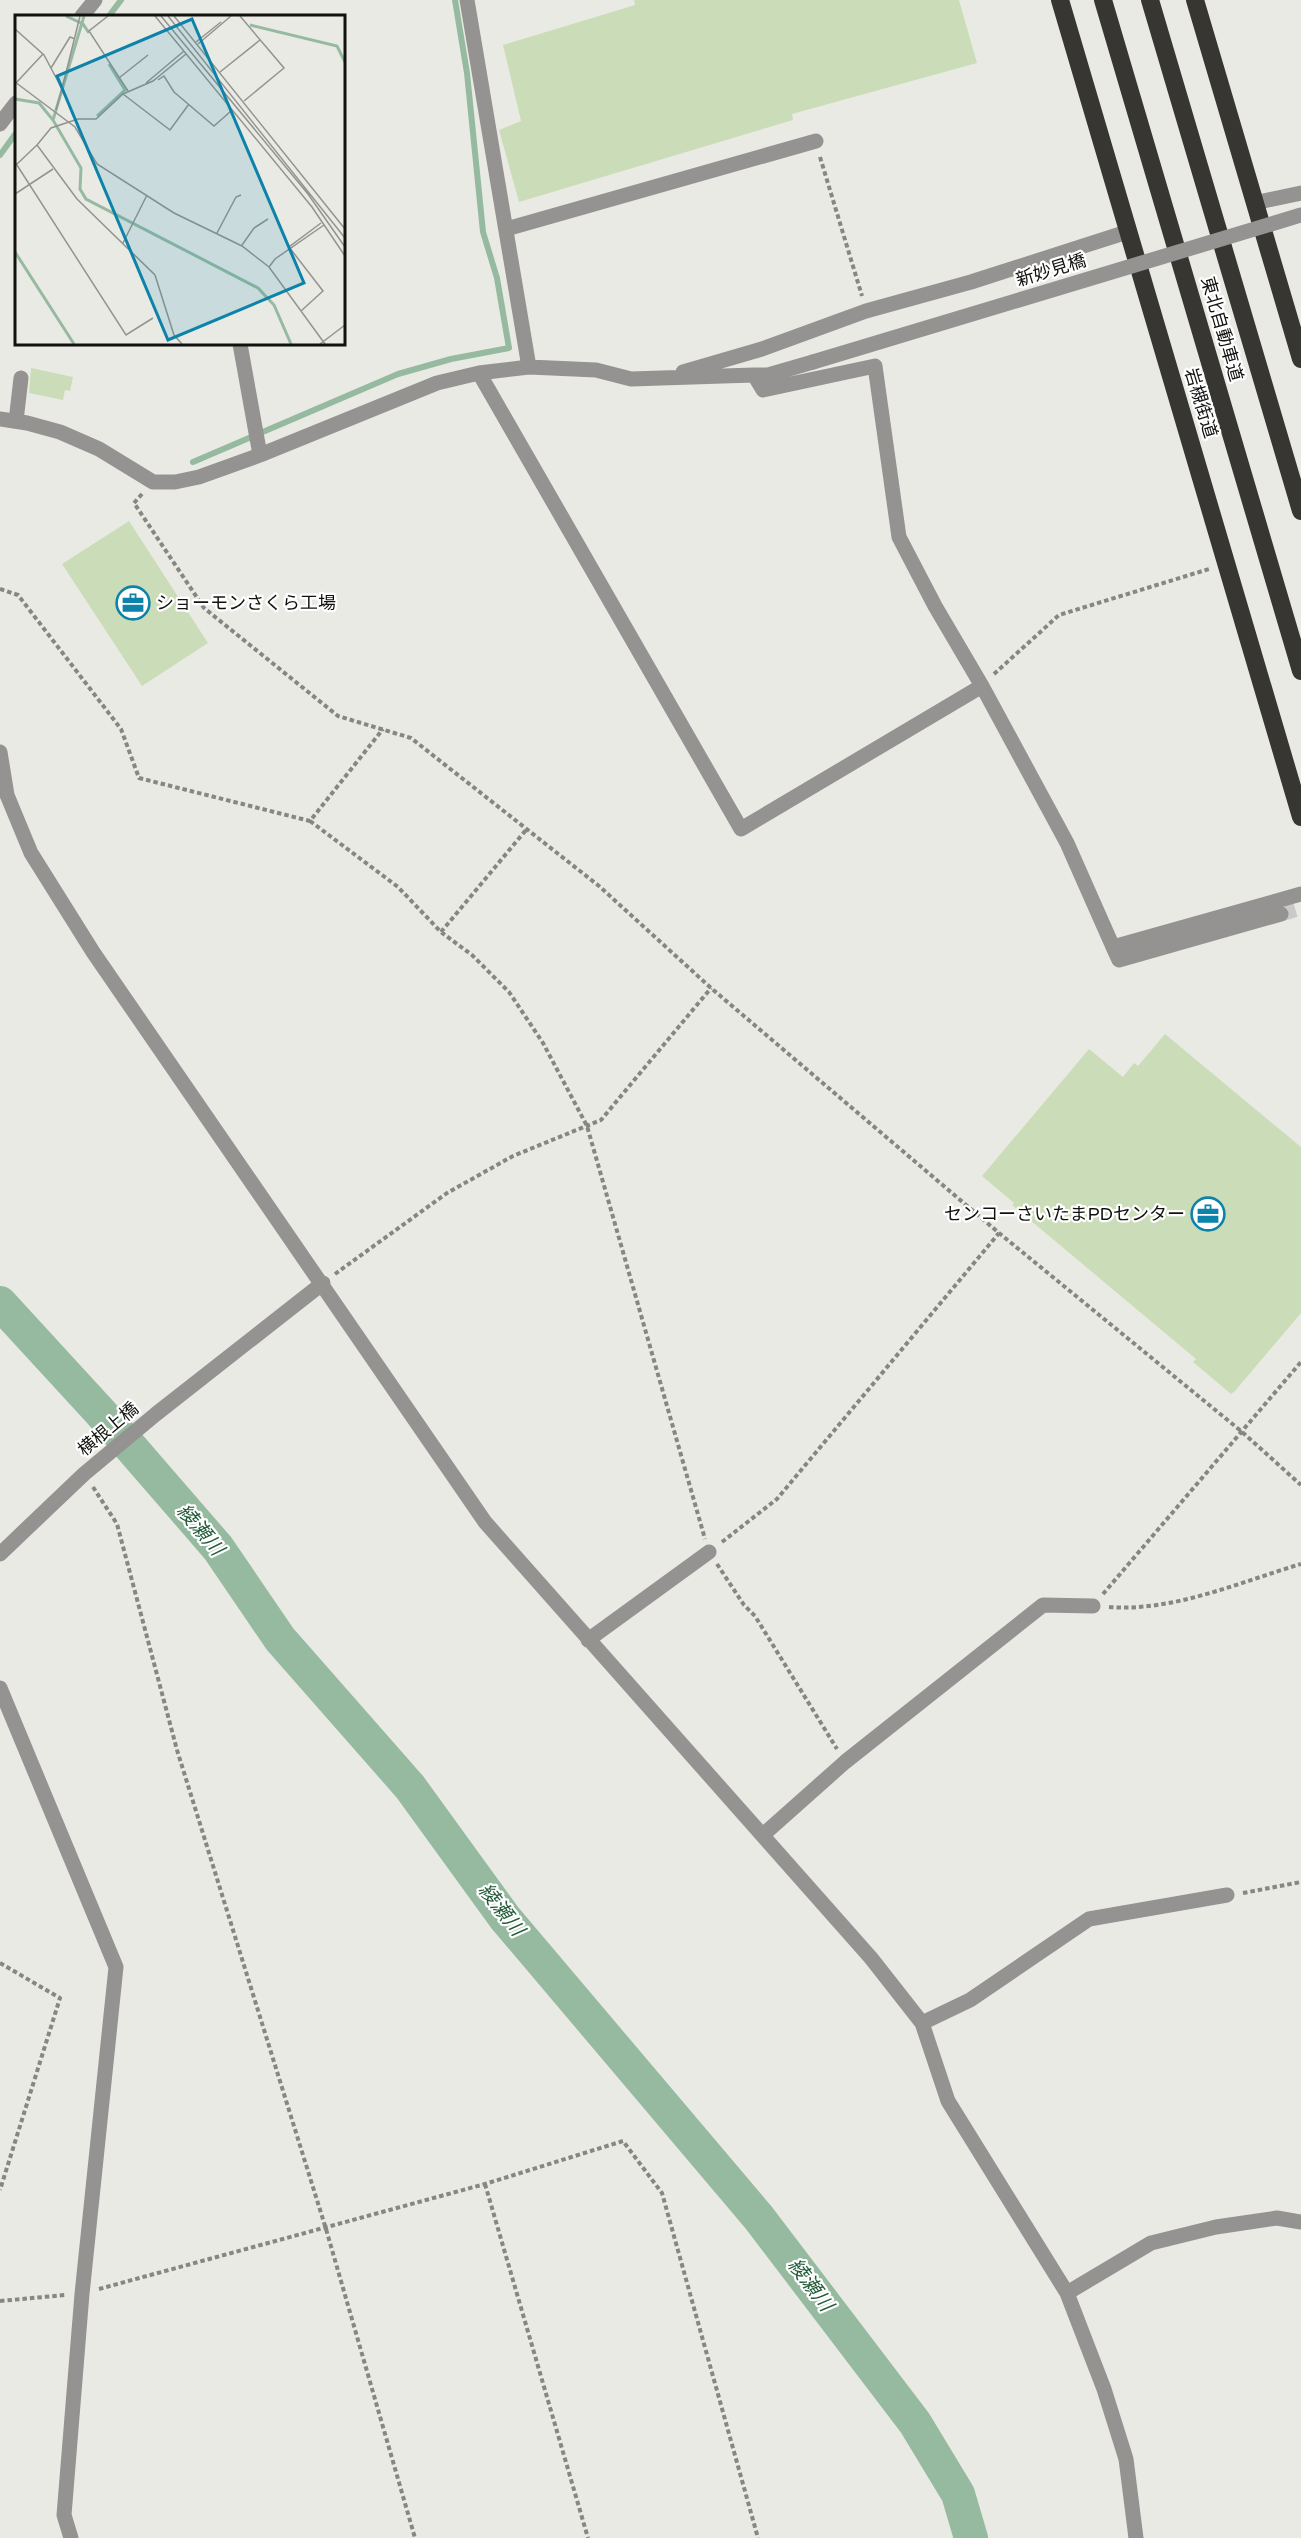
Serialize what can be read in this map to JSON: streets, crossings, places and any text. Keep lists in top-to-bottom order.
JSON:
{
  "streets": {
    "highway": ["東北自動車道", "岩槻街道"],
    "street": ["新妙見橋", "横根上橋"]
  },
  "water": ["綾瀬川"],
  "places": {
    "office": ["ショーモンさくら工場", "センコーさいたまPDセンター"]
  }
}
